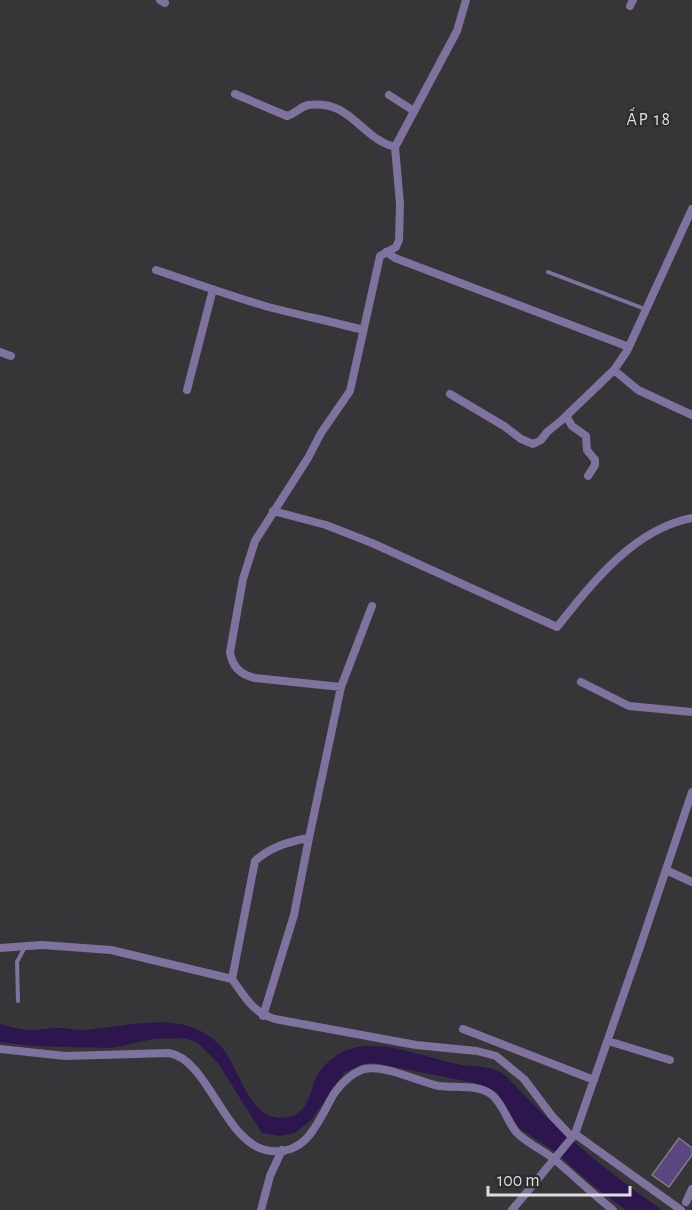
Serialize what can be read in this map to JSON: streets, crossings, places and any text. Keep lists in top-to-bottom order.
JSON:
{
  "districts": ["ẤP 18"],
  "scale_bar": "100 m"
}
